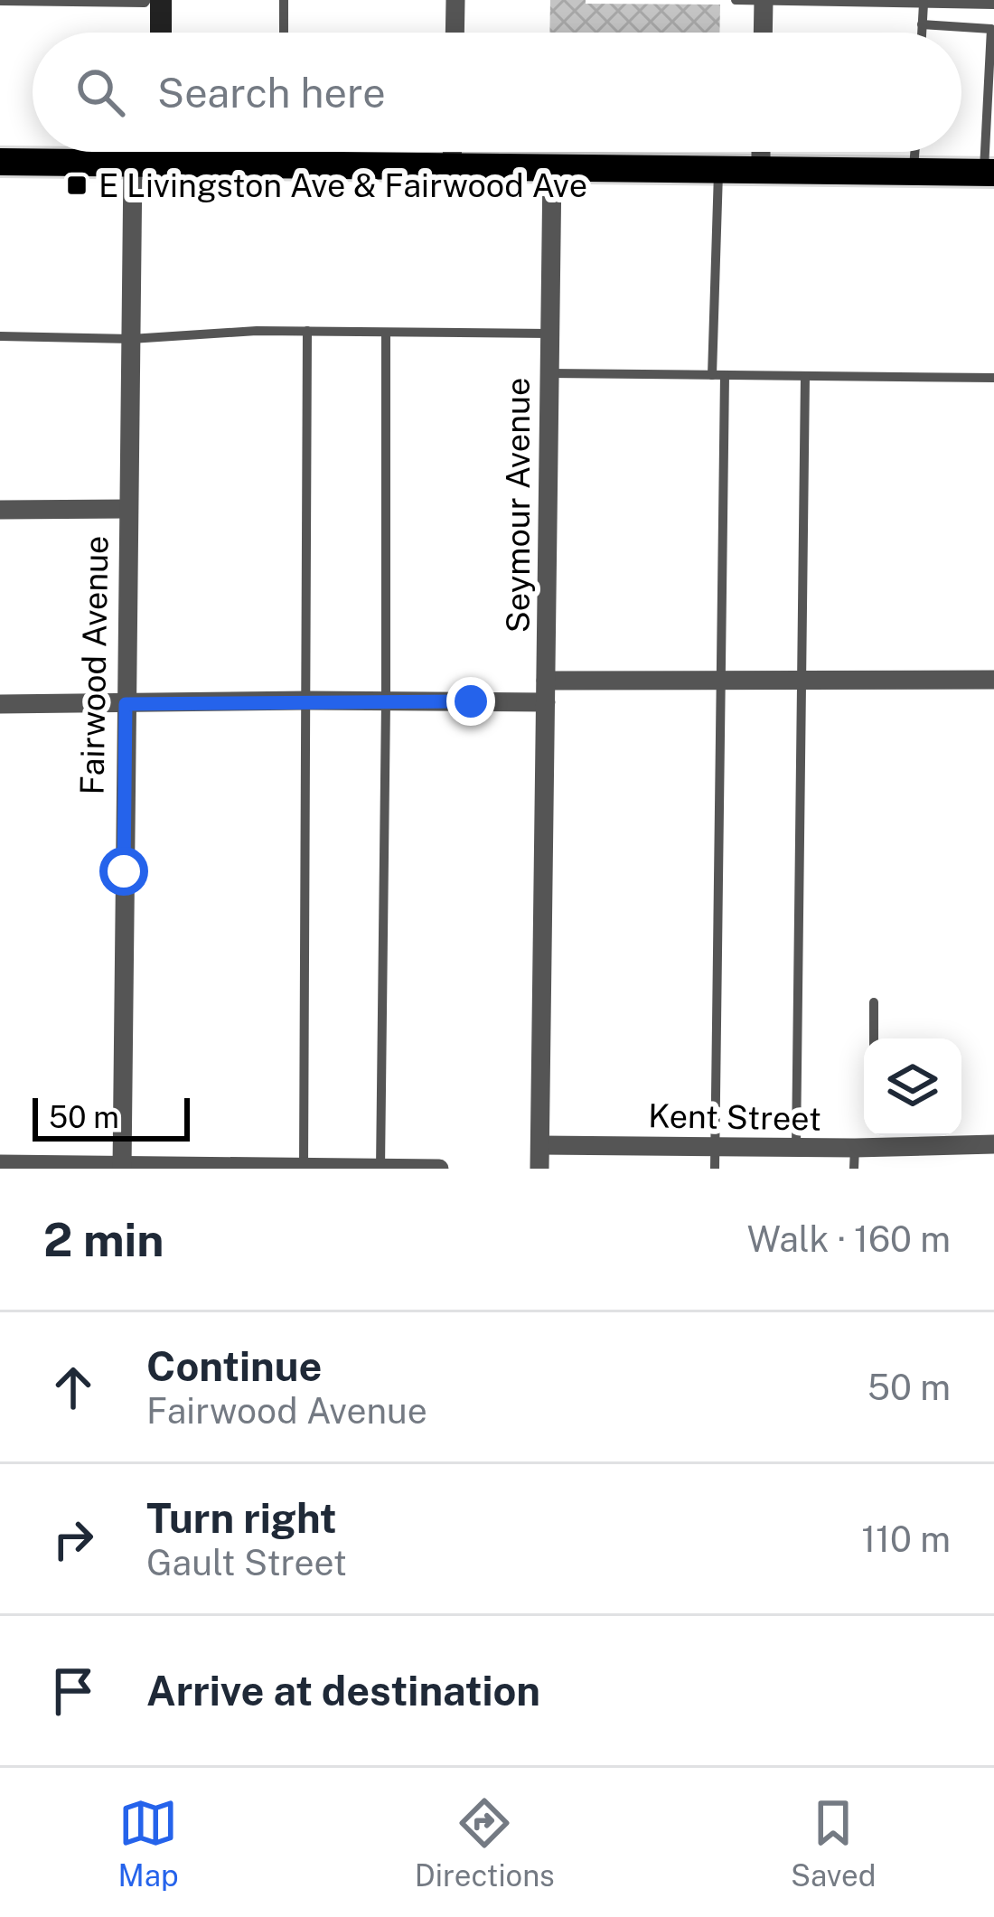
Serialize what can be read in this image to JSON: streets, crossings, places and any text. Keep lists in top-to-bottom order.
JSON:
{
  "streets": {
    "street": ["Seymour Avenue", "Fairwood Avenue", "Kent Street"]
  },
  "crossings": [
    ["Seymour Avenue", "Kent Street"]
  ],
  "places": {
    "transit": ["E Livingston Ave & Fairwood Ave"]
  },
  "scale_bar": "50 m",
  "page": {
    "search": "Search here",
    "scale": "50 m",
    "heading": ["2 min", "Walk · 160 m"],
    "list": [
      ["Continue", "Fairwood Avenue", "50 m"],
      ["Turn right", "Gault Street", "110 m"],
      "Arrive at destination"
    ],
    "nav": ["Map", "Directions", "Saved"]
  }
}
